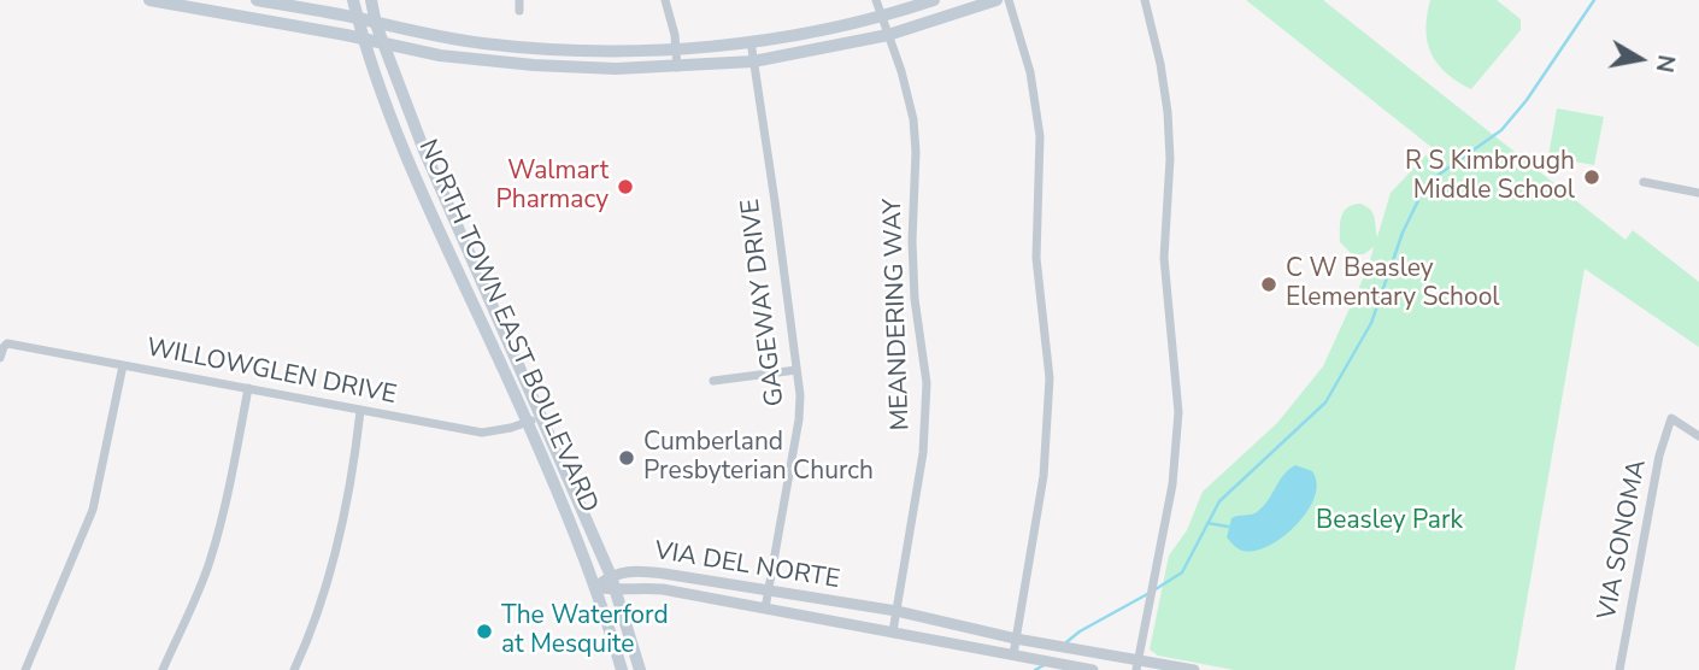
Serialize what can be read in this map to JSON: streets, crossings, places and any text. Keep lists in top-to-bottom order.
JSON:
{
  "streets": {
    "main road": ["NORTH TOWN EAST BOULEVARD"],
    "street": [
      "GAGEWAY DRIVE",
      "MEANDERING WAY",
      "WILLOWGLEN DRIVE",
      "VIA SONOMA",
      "VIA DEL NORTE"
    ]
  },
  "crossings": [
    ["GAGEWAY DRIVE", "VIA DEL NORTE"],
    ["MEANDERING WAY", "VIA DEL NORTE"],
    ["NORTH TOWN EAST BOULEVARD", "WILLOWGLEN DRIVE"],
    ["NORTH TOWN EAST BOULEVARD", "VIA DEL NORTE"]
  ],
  "parks": ["Beasley Park"],
  "places": [
    "R S Kimbrough Middle School",
    "Walmart Pharmacy",
    "C W Beasley Elementary School",
    "Cumberland Presbyterian Church",
    "The Waterford at Mesquite"
  ],
  "north": "right"
}
